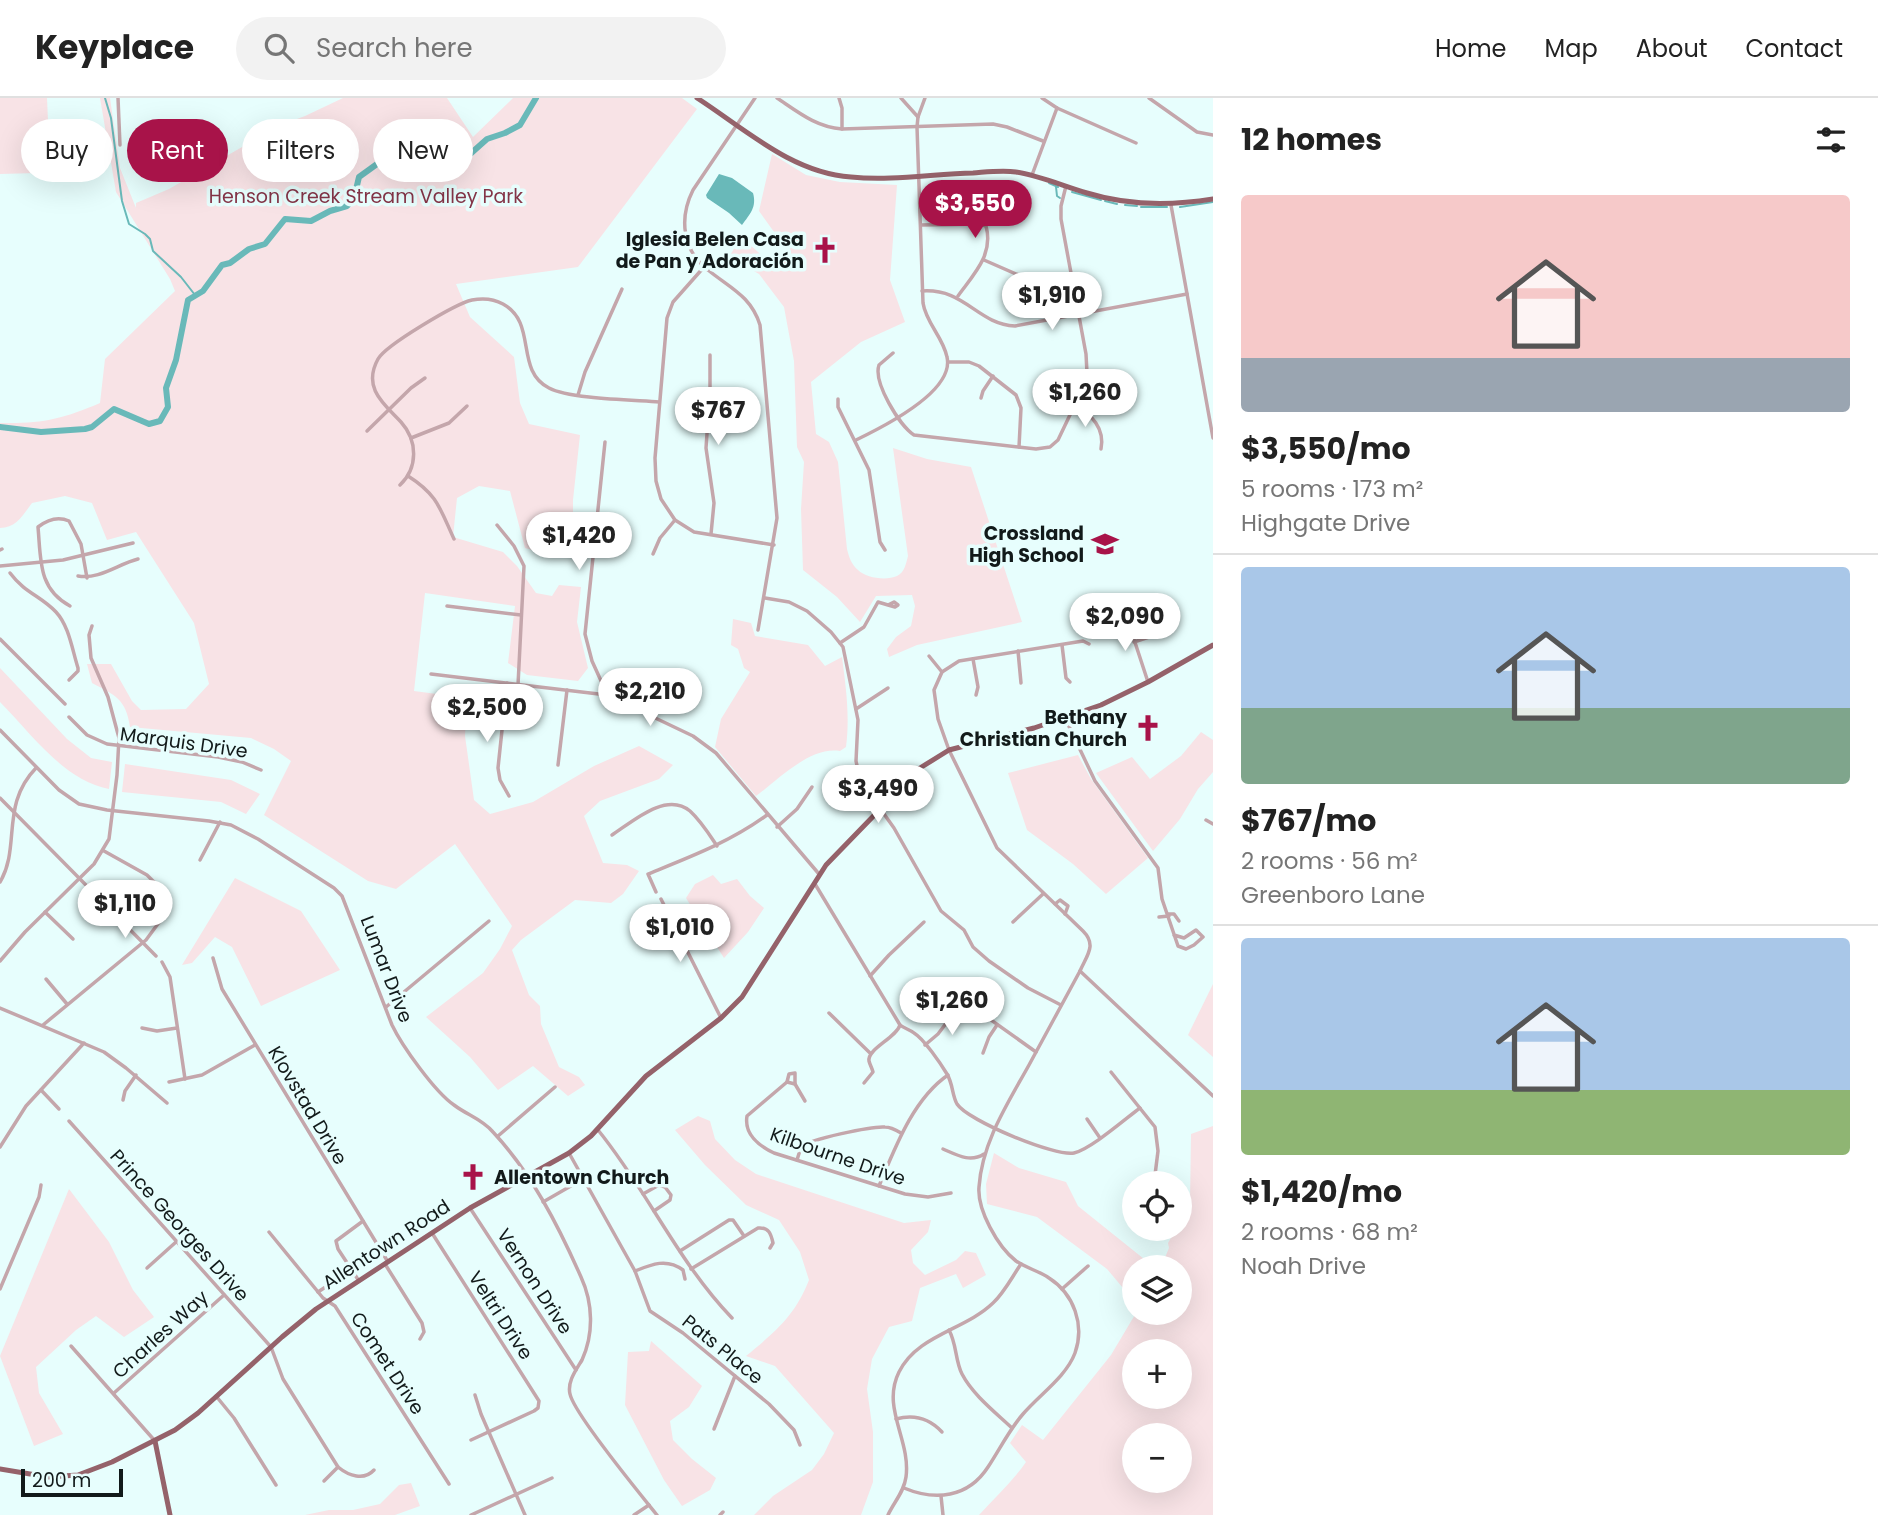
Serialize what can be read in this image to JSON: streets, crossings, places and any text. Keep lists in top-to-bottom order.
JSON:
{
  "streets": {
    "main road": ["Allentown Road"],
    "street": [
      "Marquis Drive",
      "Lumar Drive",
      "Klovstad Drive",
      "Kilbourne Drive",
      "Prince Georges Drive",
      "Vernon Drive",
      "Veltri Drive",
      "Charles Way",
      "Pats Place",
      "Comet Drive"
    ]
  },
  "crossings": [
    ["Lumar Drive", "Allentown Road"],
    ["Lumar Drive", "Vernon Drive"],
    ["Klovstad Drive", "Allentown Road"],
    ["Prince Georges Drive", "Allentown Road"],
    ["Prince Georges Drive", "Charles Way"],
    ["Allentown Road", "Vernon Drive"],
    ["Allentown Road", "Veltri Drive"],
    ["Allentown Road", "Pats Place"],
    ["Allentown Road", "Comet Drive"]
  ],
  "parks": ["Henson Creek Stream Valley Park"],
  "places": {
    "church": ["Iglesia Belen Casa de Pan y Adoración", "Bethany Christian Church", "Allentown Church"],
    "school or university": ["Crossland High School"]
  },
  "scale_bar": "200 m",
  "page": {
    "header": "Keyplace",
    "search": "Search here",
    "nav": [
      "Home",
      "Map",
      "About",
      "Contact"
    ],
    "heading": "12 homes",
    "chip": [
      "Buy",
      "Rent",
      "Filters",
      "New"
    ],
    "price": [
      "$3,550",
      "$1,910",
      "$1,260",
      "$767",
      "$1,420",
      "$2,090",
      "$2,210",
      "$2,500",
      "$3,490",
      "$1,110",
      "$1,010",
      "$1,260"
    ],
    "list": [
      {
        "name": "$3,550/mo",
        "note": "5 rooms · 173 m² · Highgate Drive"
      },
      {
        "name": "$767/mo",
        "note": "2 rooms · 56 m² · Greenboro Lane"
      },
      {
        "name": "$1,420/mo",
        "note": "2 rooms · 68 m² · Noah Drive"
      }
    ],
    "map_buttons": ["+", "−"],
    "scale": "200 m"
  }
}
